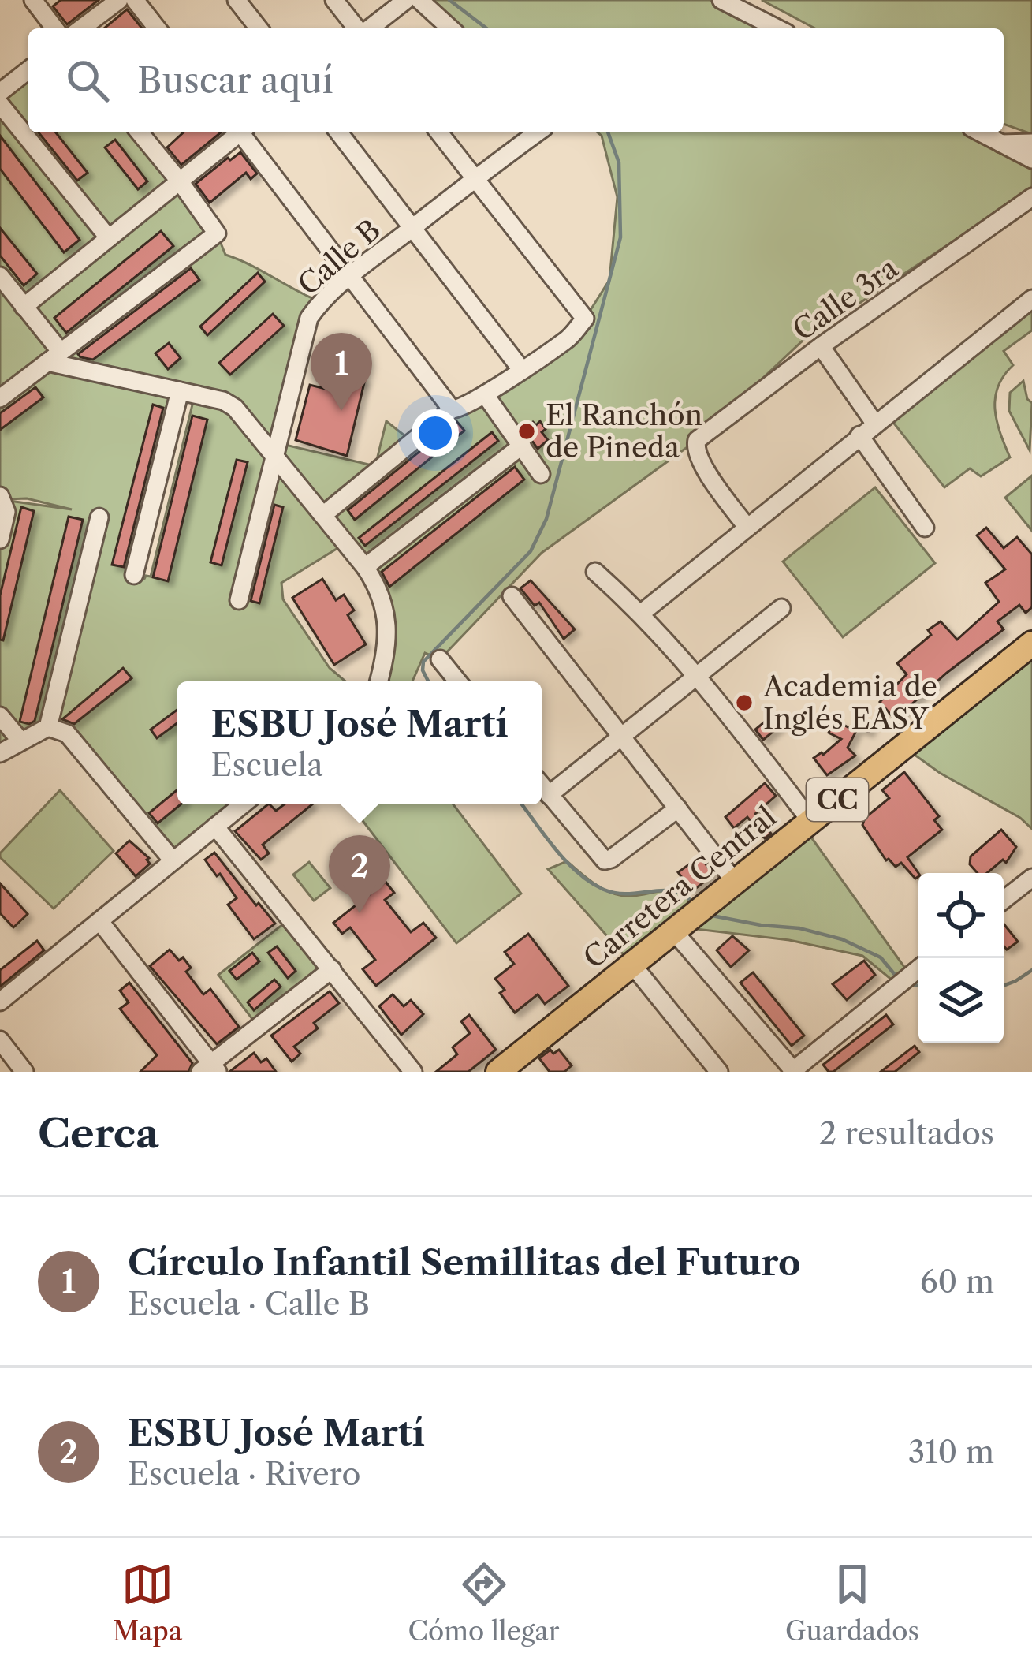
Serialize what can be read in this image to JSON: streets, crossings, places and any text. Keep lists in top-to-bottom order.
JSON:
{
  "streets": {
    "highway": ["CC", "Carretera Central"],
    "street": ["Calle B", "Calle 3ra"]
  },
  "places": ["El Ranchón de Pineda", "Academia de Inglés EASY"],
  "page": {
    "search": "Buscar aquí",
    "pins": ["1", "2"],
    "popup": ["ESBU José Martí", "Escuela"],
    "heading": ["Cerca", "2 resultados"],
    "list": [
      {
        "mark": "1",
        "name": "Círculo Infantil Semillitas del Futuro",
        "note": "Escuela · Calle B",
        "value": "60 m"
      },
      {
        "mark": "2",
        "name": "ESBU José Martí",
        "note": "Escuela · Rivero",
        "value": "310 m"
      }
    ],
    "nav": ["Mapa", "Cómo llegar", "Guardados"]
  }
}
